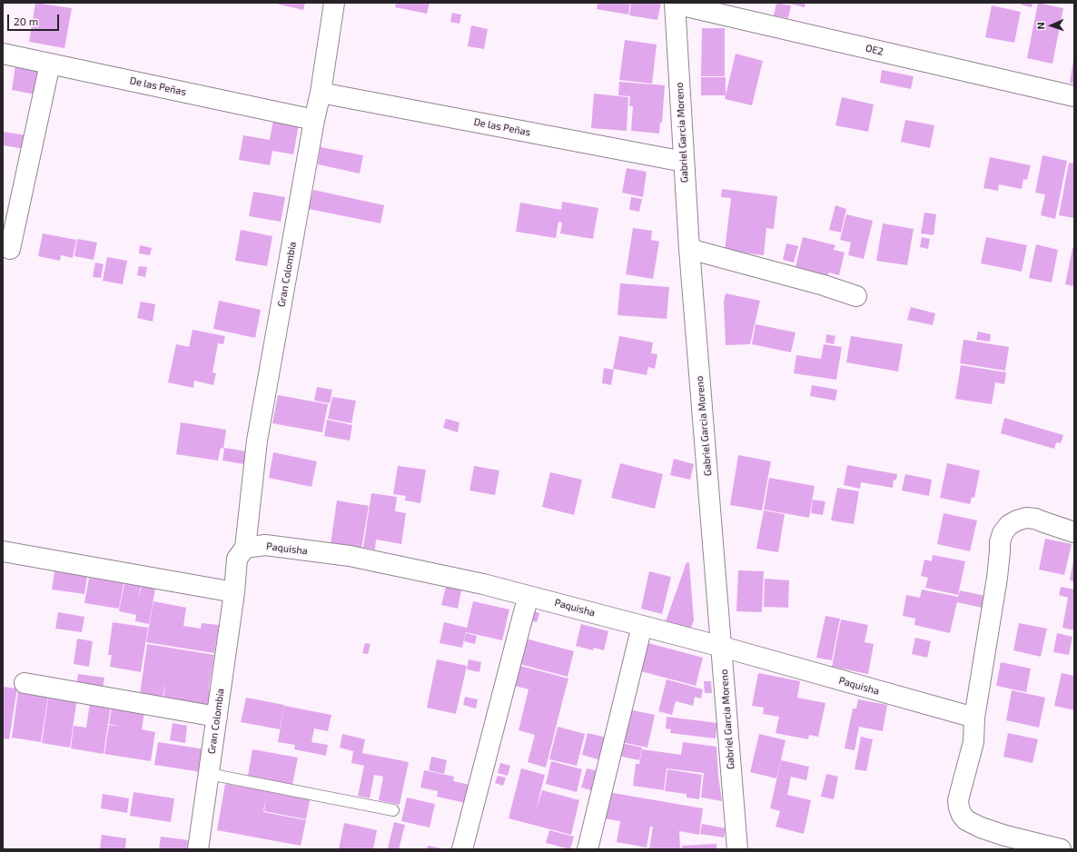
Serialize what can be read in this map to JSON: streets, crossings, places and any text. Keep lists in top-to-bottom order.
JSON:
{
  "streets": {
    "street": [
      "OE2",
      "De las Peñas",
      "Gabriel Garcia Moreno",
      "Gran Colombia",
      "Paquisha"
    ]
  },
  "crossings": [
    ["OE2", "Gabriel Garcia Moreno"],
    ["De las Peñas", "Gabriel Garcia Moreno"],
    ["De las Peñas", "Gran Colombia"],
    ["Gabriel Garcia Moreno", "Paquisha"],
    ["Gran Colombia", "Paquisha"]
  ],
  "scale_bar": "20 m",
  "north": "left"
}
